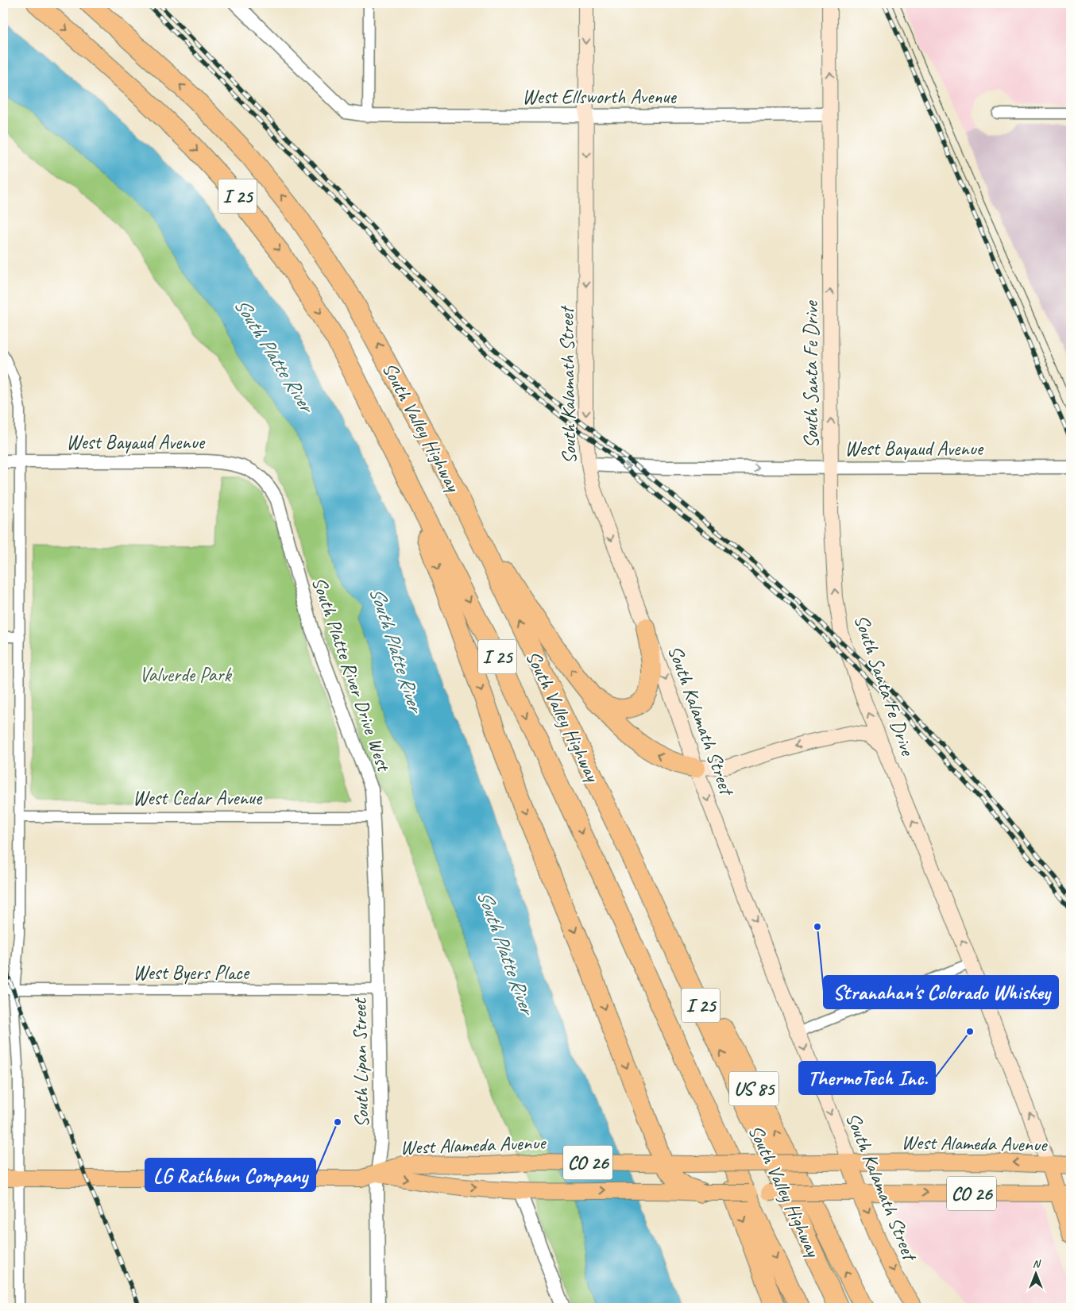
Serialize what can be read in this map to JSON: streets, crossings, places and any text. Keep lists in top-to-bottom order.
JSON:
{
  "streets": {
    "highway": ["I 25", "South Valley Highway", "US 85"],
    "main road": [
      "South Santa Fe Drive",
      "South Kalamath Street",
      "West Alameda Avenue",
      "CO 26"
    ],
    "street": [
      "West Ellsworth Avenue",
      "West Bayaud Avenue",
      "South Platte River Drive West",
      "West Cedar Avenue",
      "West Byers Place",
      "South Lipan Street"
    ]
  },
  "crossings": [
    ["West Ellsworth Avenue", "South Santa Fe Drive"],
    ["West Ellsworth Avenue", "South Kalamath Street"],
    ["South Santa Fe Drive", "West Bayaud Avenue"],
    ["South Santa Fe Drive", "West Alameda Avenue"],
    ["South Kalamath Street", "West Bayaud Avenue"],
    ["South Kalamath Street", "West Alameda Avenue"],
    ["South Valley Highway", "US 85"],
    ["West Bayaud Avenue", "South Platte River Drive West"],
    ["South Platte River Drive West", "West Cedar Avenue"],
    ["South Platte River Drive West", "South Lipan Street"],
    ["West Cedar Avenue", "South Lipan Street"],
    ["West Byers Place", "South Lipan Street"],
    ["South Lipan Street", "West Alameda Avenue"]
  ],
  "one_way": ["South Santa Fe Drive", "South Kalamath Street"],
  "water": ["South Platte River"],
  "parks": ["Valverde Park"],
  "places": ["Stranahan's Colorado Whiskey", "ThermoTech Inc.", "LG Rathbun Company"],
  "north": "top"
}
